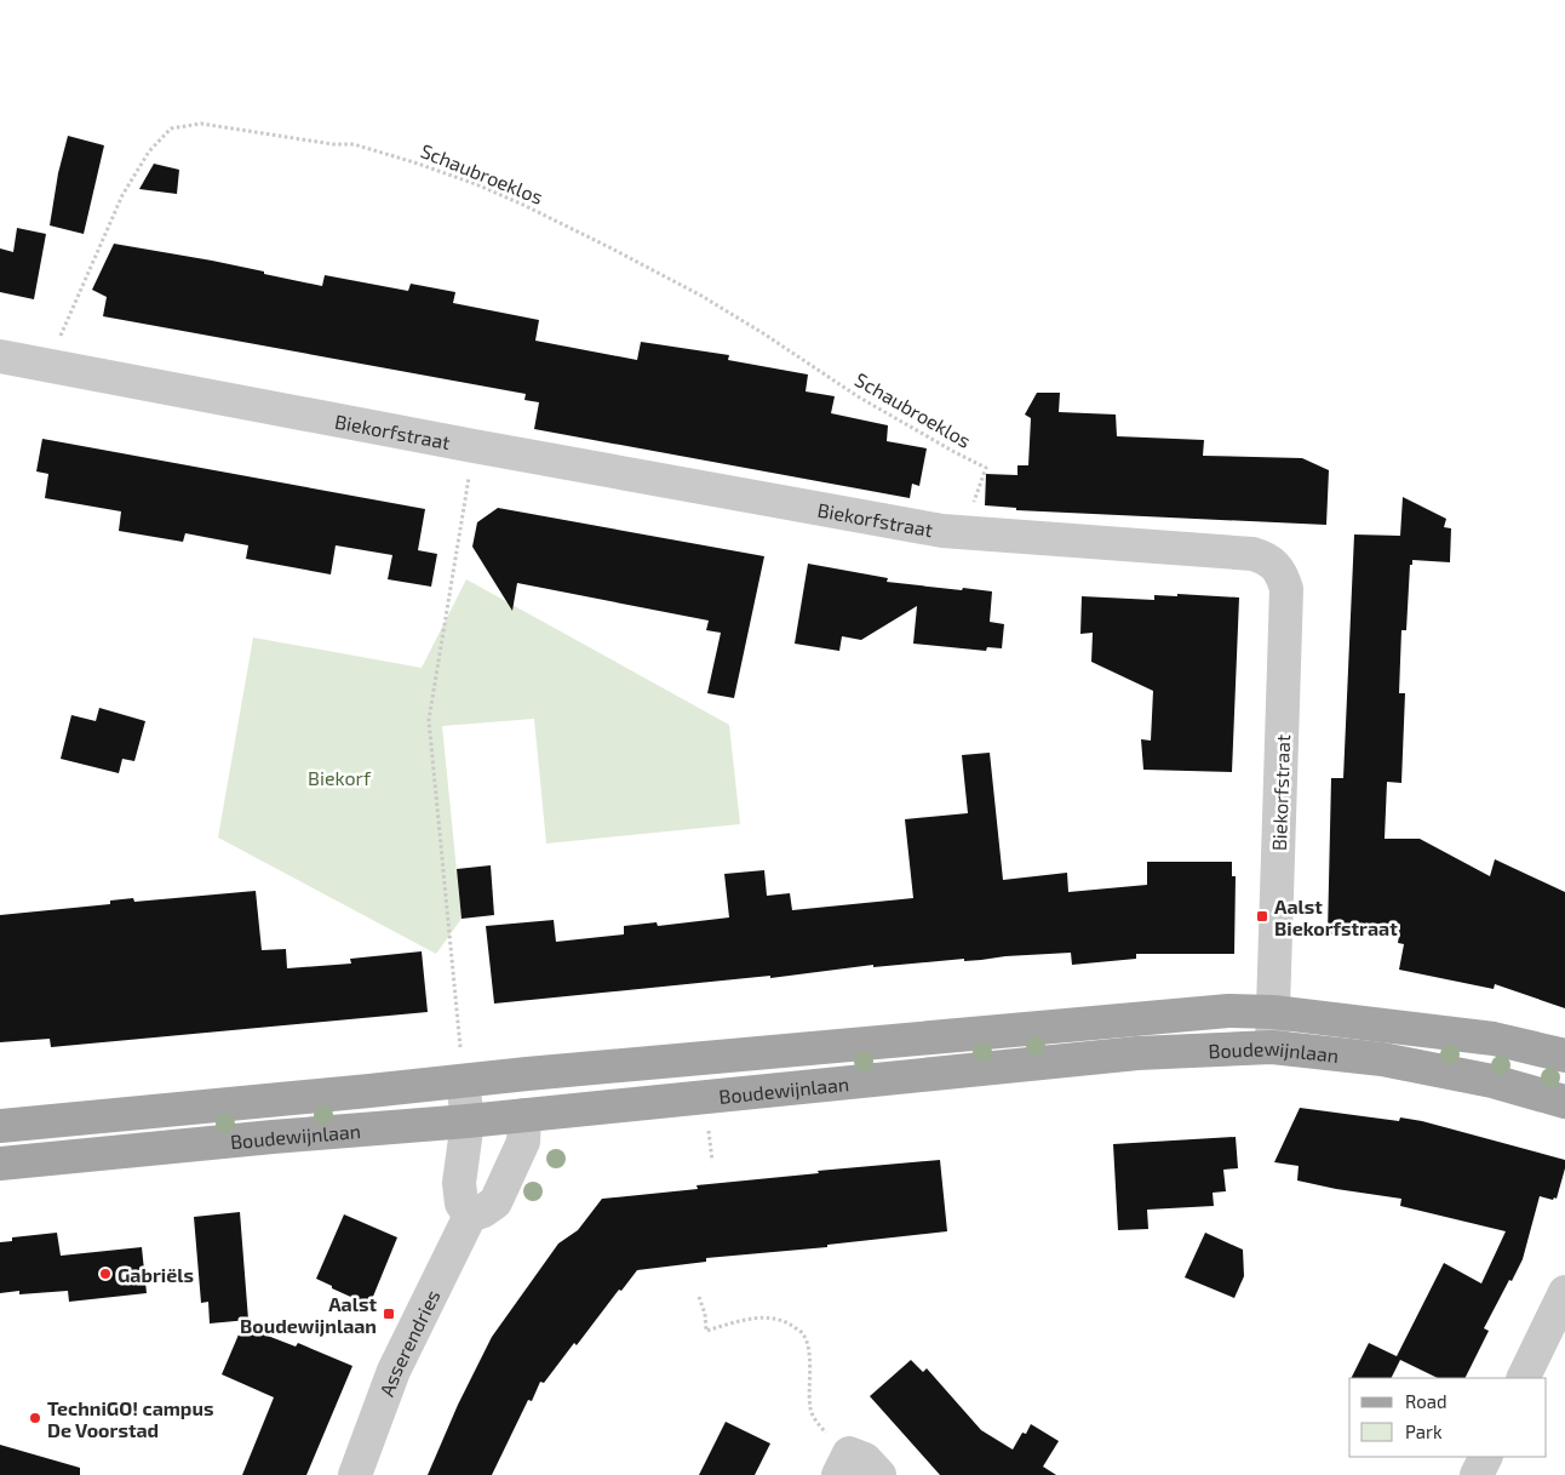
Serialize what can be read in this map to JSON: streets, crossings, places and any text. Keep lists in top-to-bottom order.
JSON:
{
  "streets": {
    "main road": ["Boudewijnlaan"],
    "street": ["Biekorfstraat", "Asserendries"],
    "path": ["Schaubroeklos"]
  },
  "crossings": [
    ["Schaubroeklos", "Biekorfstraat"],
    ["Biekorfstraat", "Boudewijnlaan"]
  ],
  "parks": ["Biekorf"],
  "places": {
    "transit": ["Aalst Biekorfstraat", "Aalst Boudewijnlaan"],
    "other": ["Gabriëls", "TechniGO! campus De Voorstad"]
  },
  "legend": ["Road", "Park"]
}
